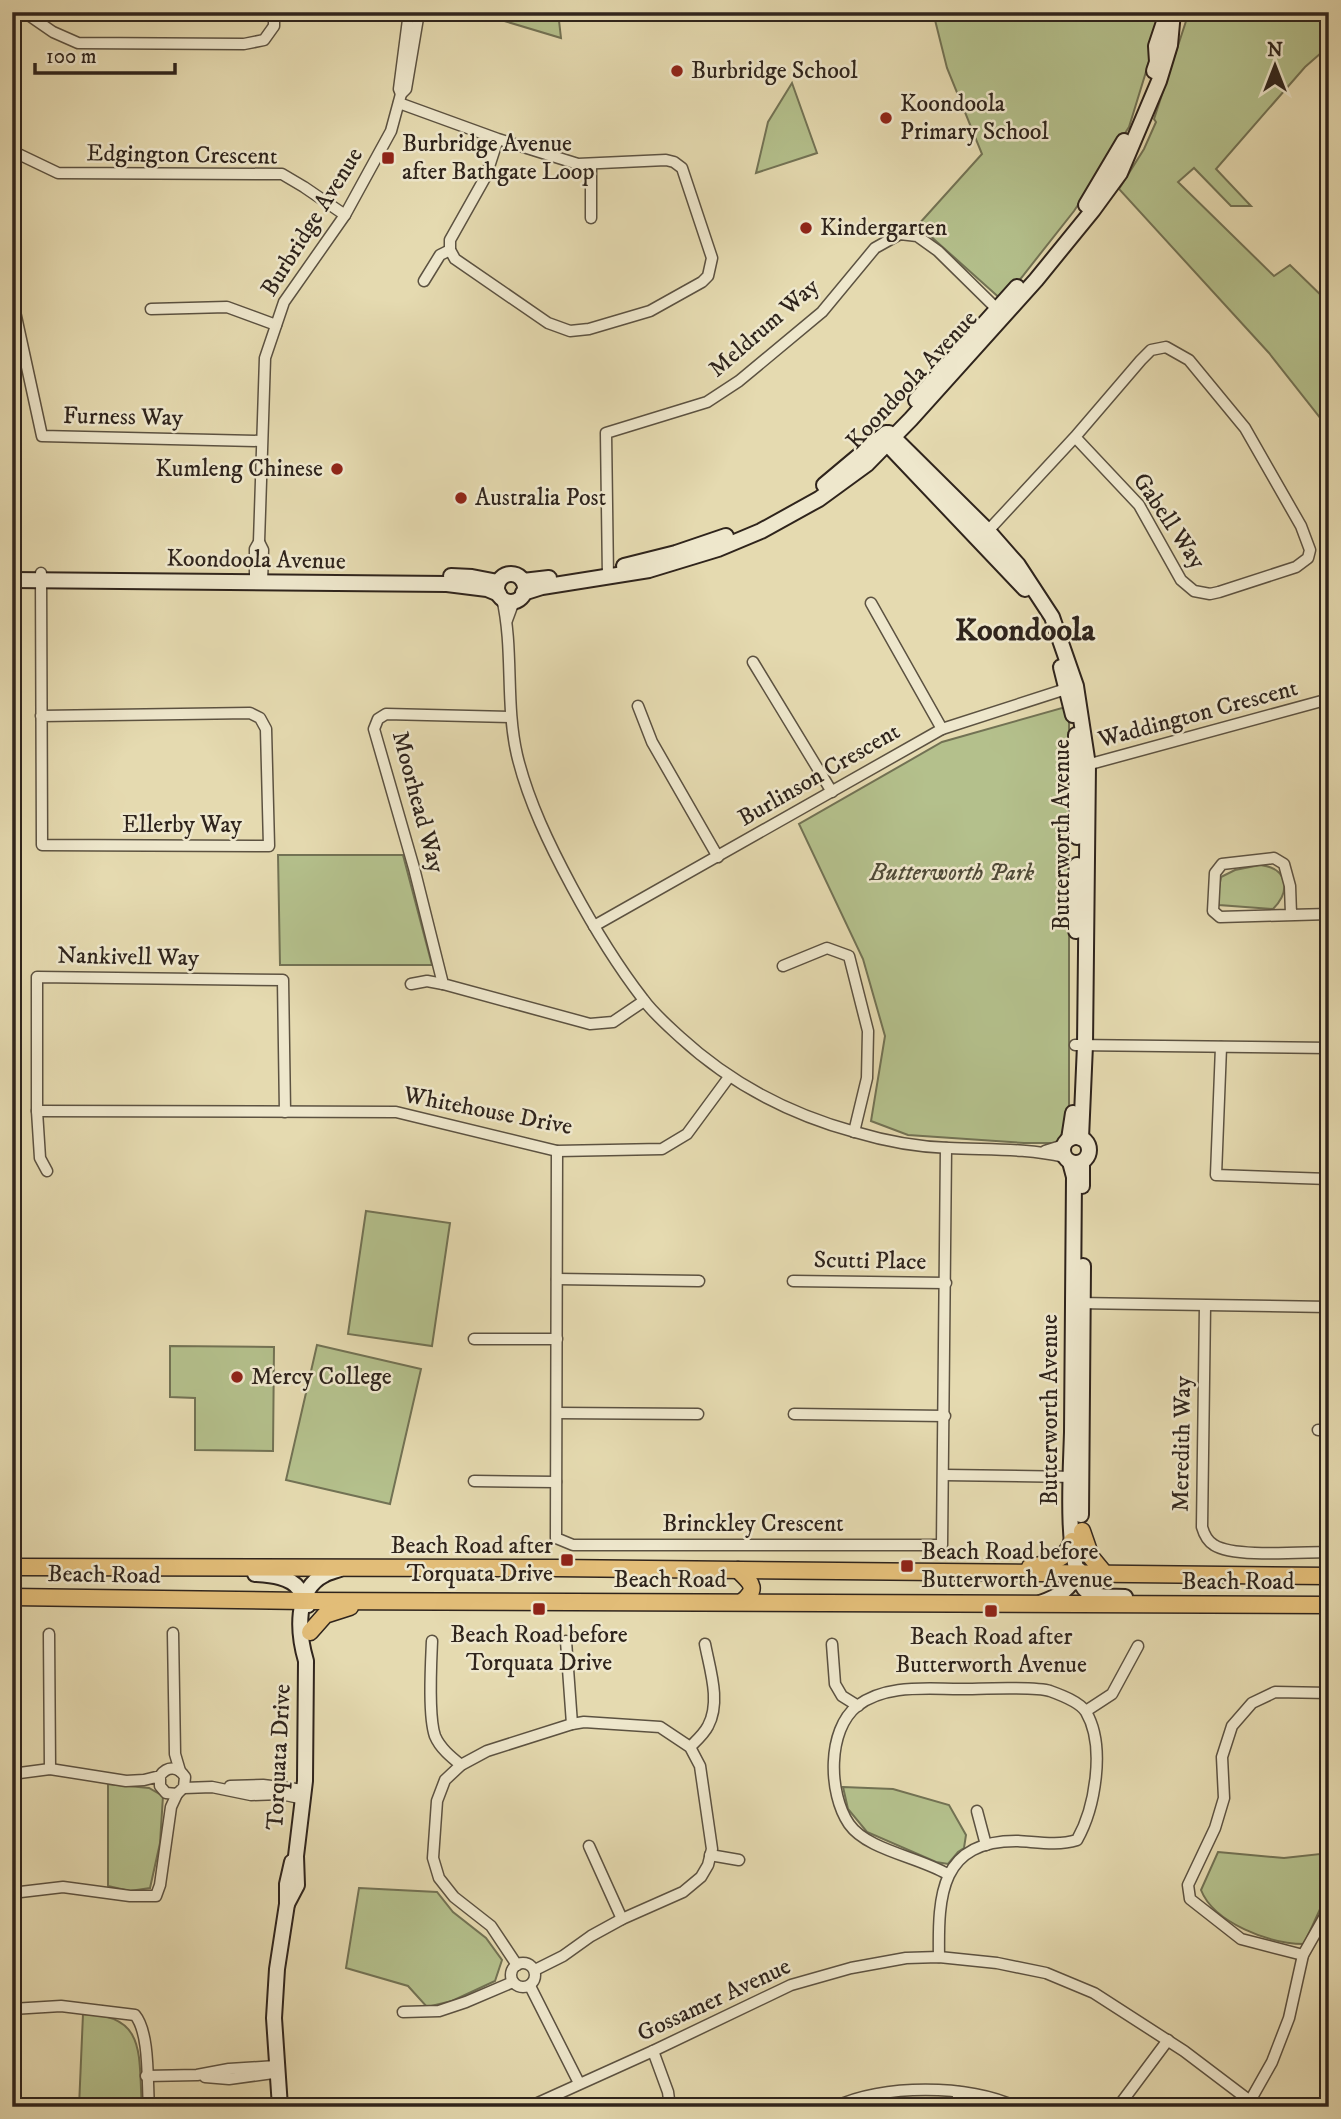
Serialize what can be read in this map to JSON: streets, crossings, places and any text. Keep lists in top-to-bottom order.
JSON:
{
  "streets": {
    "main road": ["Beach Road"],
    "street": [
      "Edgington Crescent",
      "Burbridge Avenue",
      "Meldrum Way",
      "Koondoola Avenue",
      "Furness Way",
      "Gabell Way",
      "Waddington Crescent",
      "Burlinson Crescent",
      "Moorhead Way",
      "Ellerby Way",
      "Butterworth Avenue",
      "Nankivell Way",
      "Whitehouse Drive",
      "Scutti Place",
      "Meredith Way",
      "Brinckley Crescent",
      "Torquata Drive",
      "Gossamer Avenue"
    ]
  },
  "crossings": [
    ["Edgington Crescent", "Burbridge Avenue"],
    ["Burbridge Avenue", "Koondoola Avenue"],
    ["Burbridge Avenue", "Furness Way"],
    ["Meldrum Way", "Koondoola Avenue"],
    ["Koondoola Avenue", "Ellerby Way"],
    ["Koondoola Avenue", "Butterworth Avenue"],
    ["Gabell Way", "Butterworth Avenue"],
    ["Waddington Crescent", "Butterworth Avenue"],
    ["Burlinson Crescent", "Butterworth Avenue"],
    ["Butterworth Avenue", "Beach Road"],
    ["Nankivell Way", "Whitehouse Drive"],
    ["Whitehouse Drive", "Brinckley Crescent"],
    ["Scutti Place", "Brinckley Crescent"],
    ["Beach Road", "Torquata Drive"]
  ],
  "districts": ["Koondoola"],
  "parks": ["Butterworth Park"],
  "places": {
    "other": [
      "Burbridge School",
      "Koondoola Primary School",
      "Kindergarten",
      "Kumleng Chinese",
      "Australia Post",
      "Mercy College"
    ],
    "transit": [
      "Burbridge Avenue after Bathgate Loop",
      "Beach Road after Torquata Drive",
      "Beach Road before Butterworth Avenue",
      "Beach Road before Torquata Drive",
      "Beach Road after Butterworth Avenue"
    ]
  },
  "scale_bar": "100 m",
  "north": "top"
}
